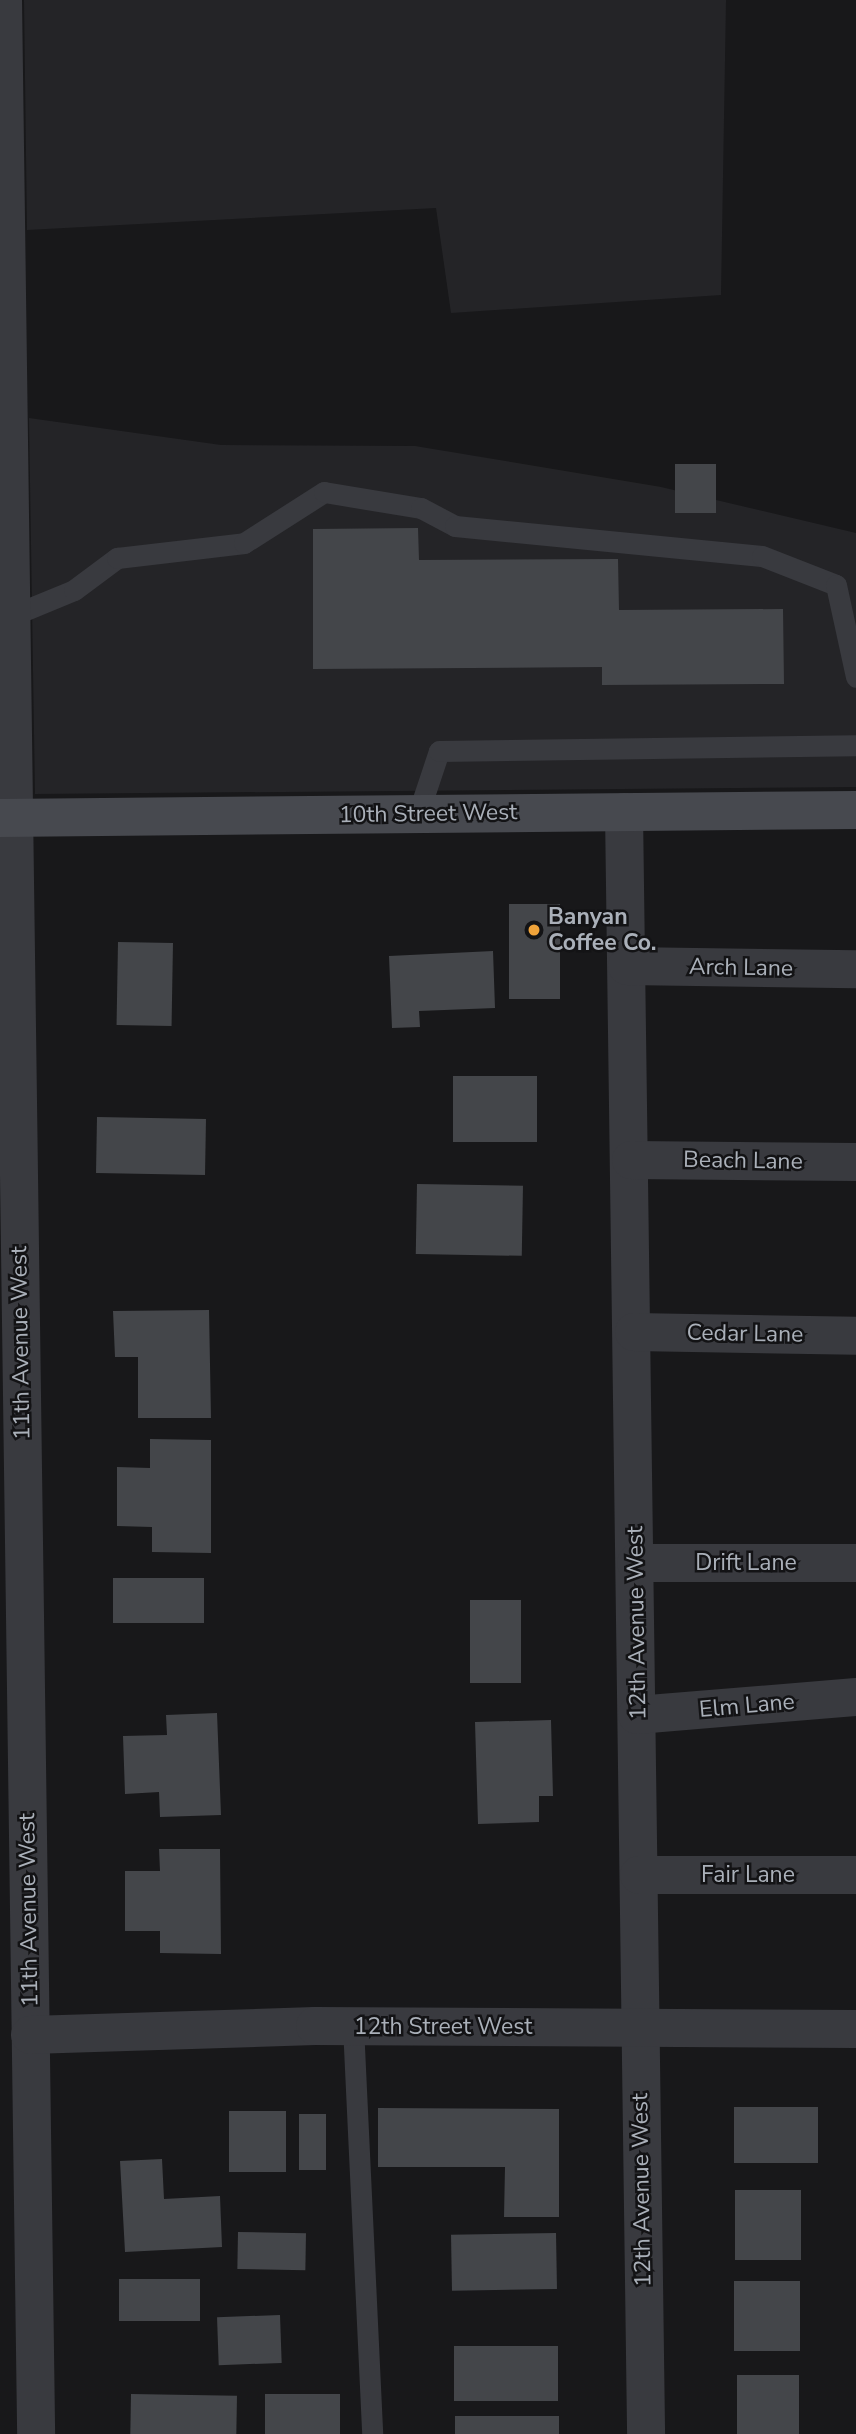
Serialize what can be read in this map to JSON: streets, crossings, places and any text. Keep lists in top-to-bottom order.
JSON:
{
  "streets": {
    "street": [
      "10th Street West",
      "Arch Lane",
      "Beach Lane",
      "Cedar Lane",
      "11th Avenue West",
      "Drift Lane",
      "12th Avenue West",
      "Elm Lane",
      "Fair Lane",
      "12th Street West"
    ]
  },
  "crossings": [
    ["10th Street West", "11th Avenue West"],
    ["10th Street West", "12th Avenue West"],
    ["Arch Lane", "12th Avenue West"],
    ["Beach Lane", "12th Avenue West"],
    ["Cedar Lane", "12th Avenue West"],
    ["11th Avenue West", "12th Street West"],
    ["Drift Lane", "12th Avenue West"],
    ["12th Avenue West", "Elm Lane"],
    ["12th Avenue West", "Fair Lane"],
    ["12th Avenue West", "12th Street West"]
  ],
  "places": ["Banyan Coffee Co."]
}
